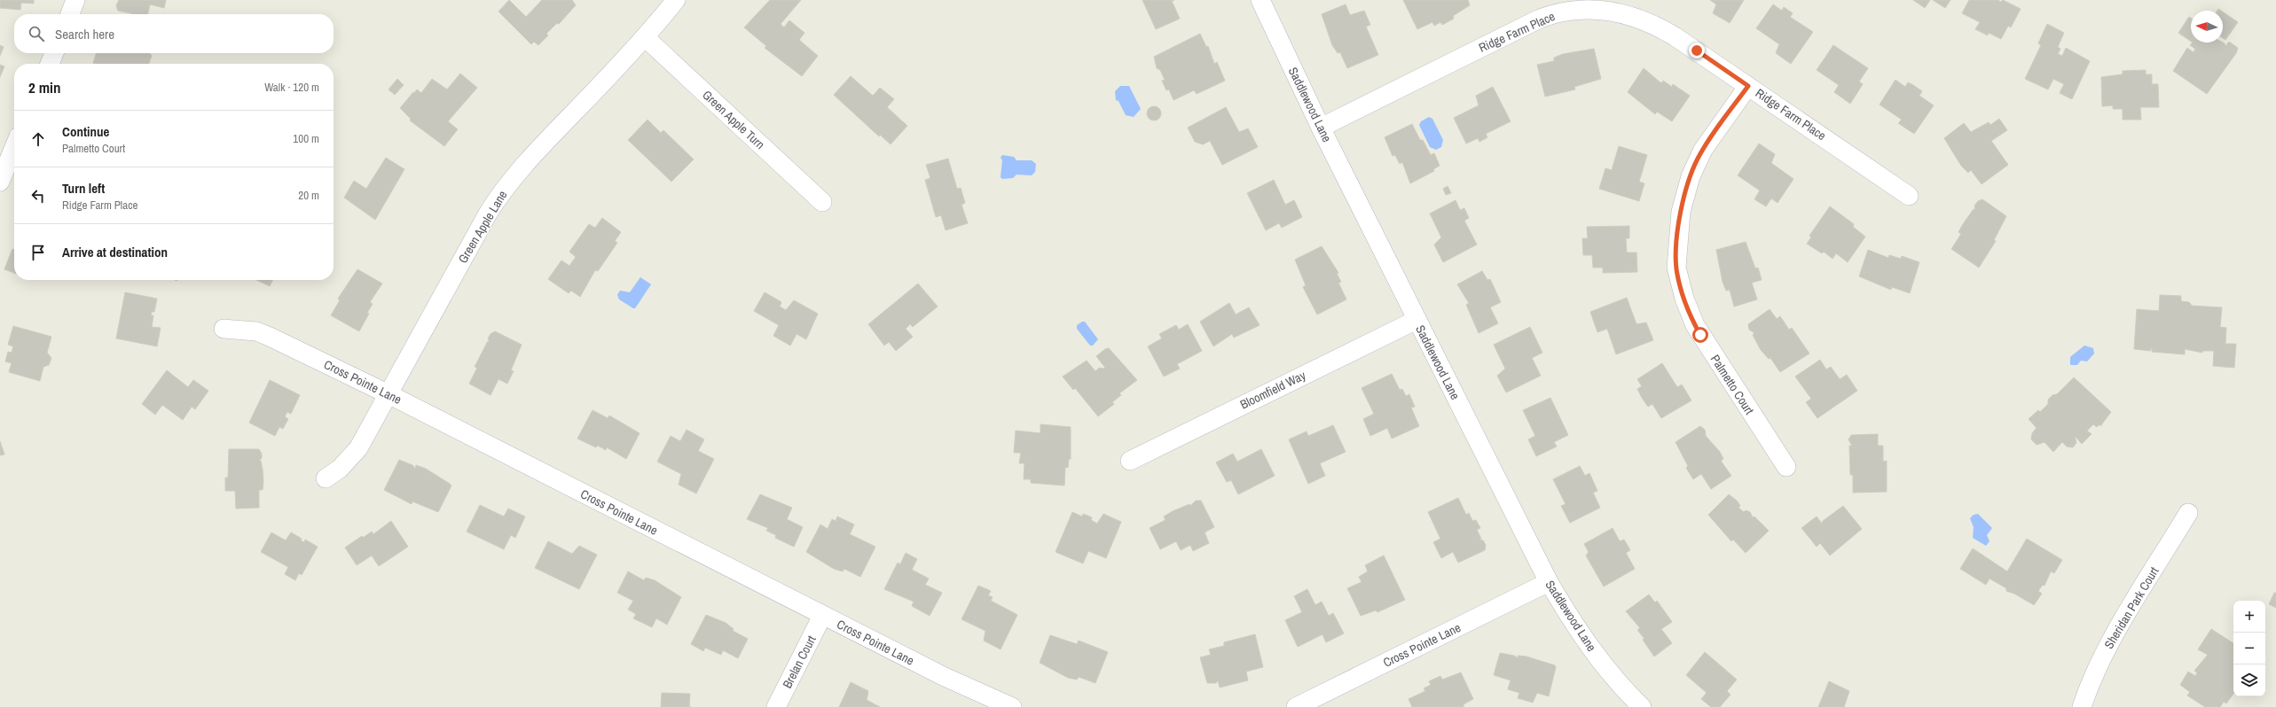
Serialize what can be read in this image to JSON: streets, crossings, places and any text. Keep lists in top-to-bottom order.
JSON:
{
  "streets": {
    "street": [
      "Ridge Farm Place",
      "Saddlewood Lane",
      "Green Apple Turn",
      "Green Apple Lane",
      "Cross Pointe Lane",
      "Palmetto Court",
      "Bloomfield Way",
      "Sheridan Park Court",
      "Brelan Court"
    ]
  },
  "crossings": [
    ["Ridge Farm Place", "Saddlewood Lane"],
    ["Ridge Farm Place", "Palmetto Court"],
    ["Saddlewood Lane", "Cross Pointe Lane"],
    ["Saddlewood Lane", "Bloomfield Way"],
    ["Green Apple Turn", "Green Apple Lane"],
    ["Green Apple Lane", "Cross Pointe Lane"],
    ["Cross Pointe Lane", "Brelan Court"]
  ],
  "north": "left",
  "page": {
    "search": "Search here",
    "heading": ["2 min", "Walk · 120 m"],
    "list": [
      ["Continue", "Palmetto Court", "100 m"],
      ["Turn left", "Ridge Farm Place", "20 m"],
      "Arrive at destination"
    ],
    "map_buttons": ["+", "−"]
  }
}
